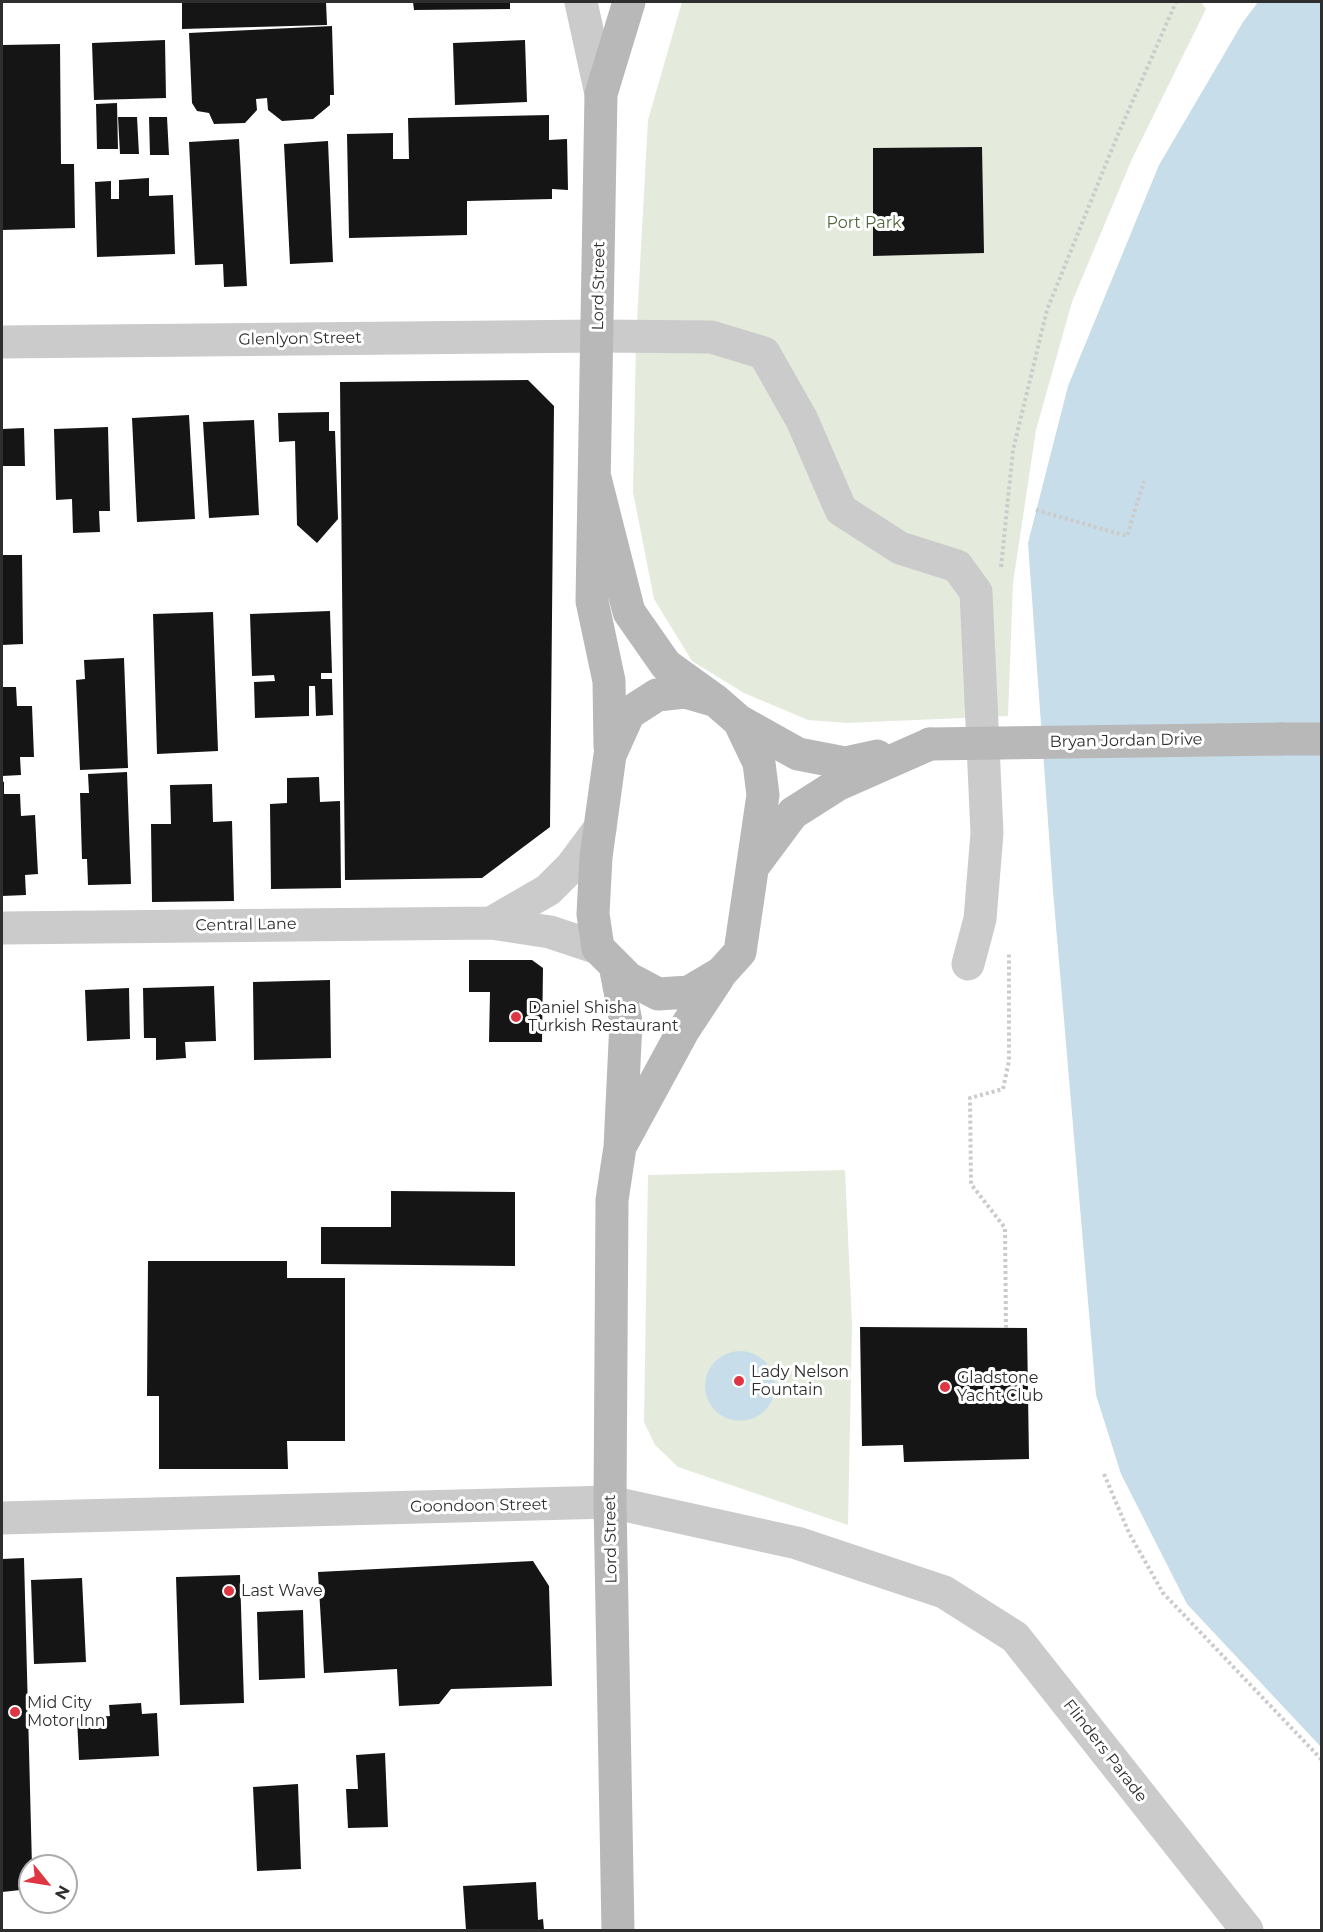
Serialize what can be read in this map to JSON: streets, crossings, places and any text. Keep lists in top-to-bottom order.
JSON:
{
  "streets": {
    "main road": ["Lord Street", "Bryan Jordan Drive"],
    "street": [
      "Glenlyon Street",
      "Central Lane",
      "Goondoon Street",
      "Flinders Parade"
    ]
  },
  "crossings": [
    ["Lord Street", "Glenlyon Street"],
    ["Lord Street", "Bryan Jordan Drive"],
    ["Lord Street", "Central Lane"],
    ["Lord Street", "Goondoon Street"],
    ["Goondoon Street", "Flinders Parade"]
  ],
  "parks": ["Port Park"],
  "places": [
    "Daniel Shisha Turkish Restaurant",
    "Lady Nelson Fountain",
    "Gladstone Yacht Club",
    "Last Wave",
    "Mid City Motor Inn"
  ],
  "north": "bottom right"
}
